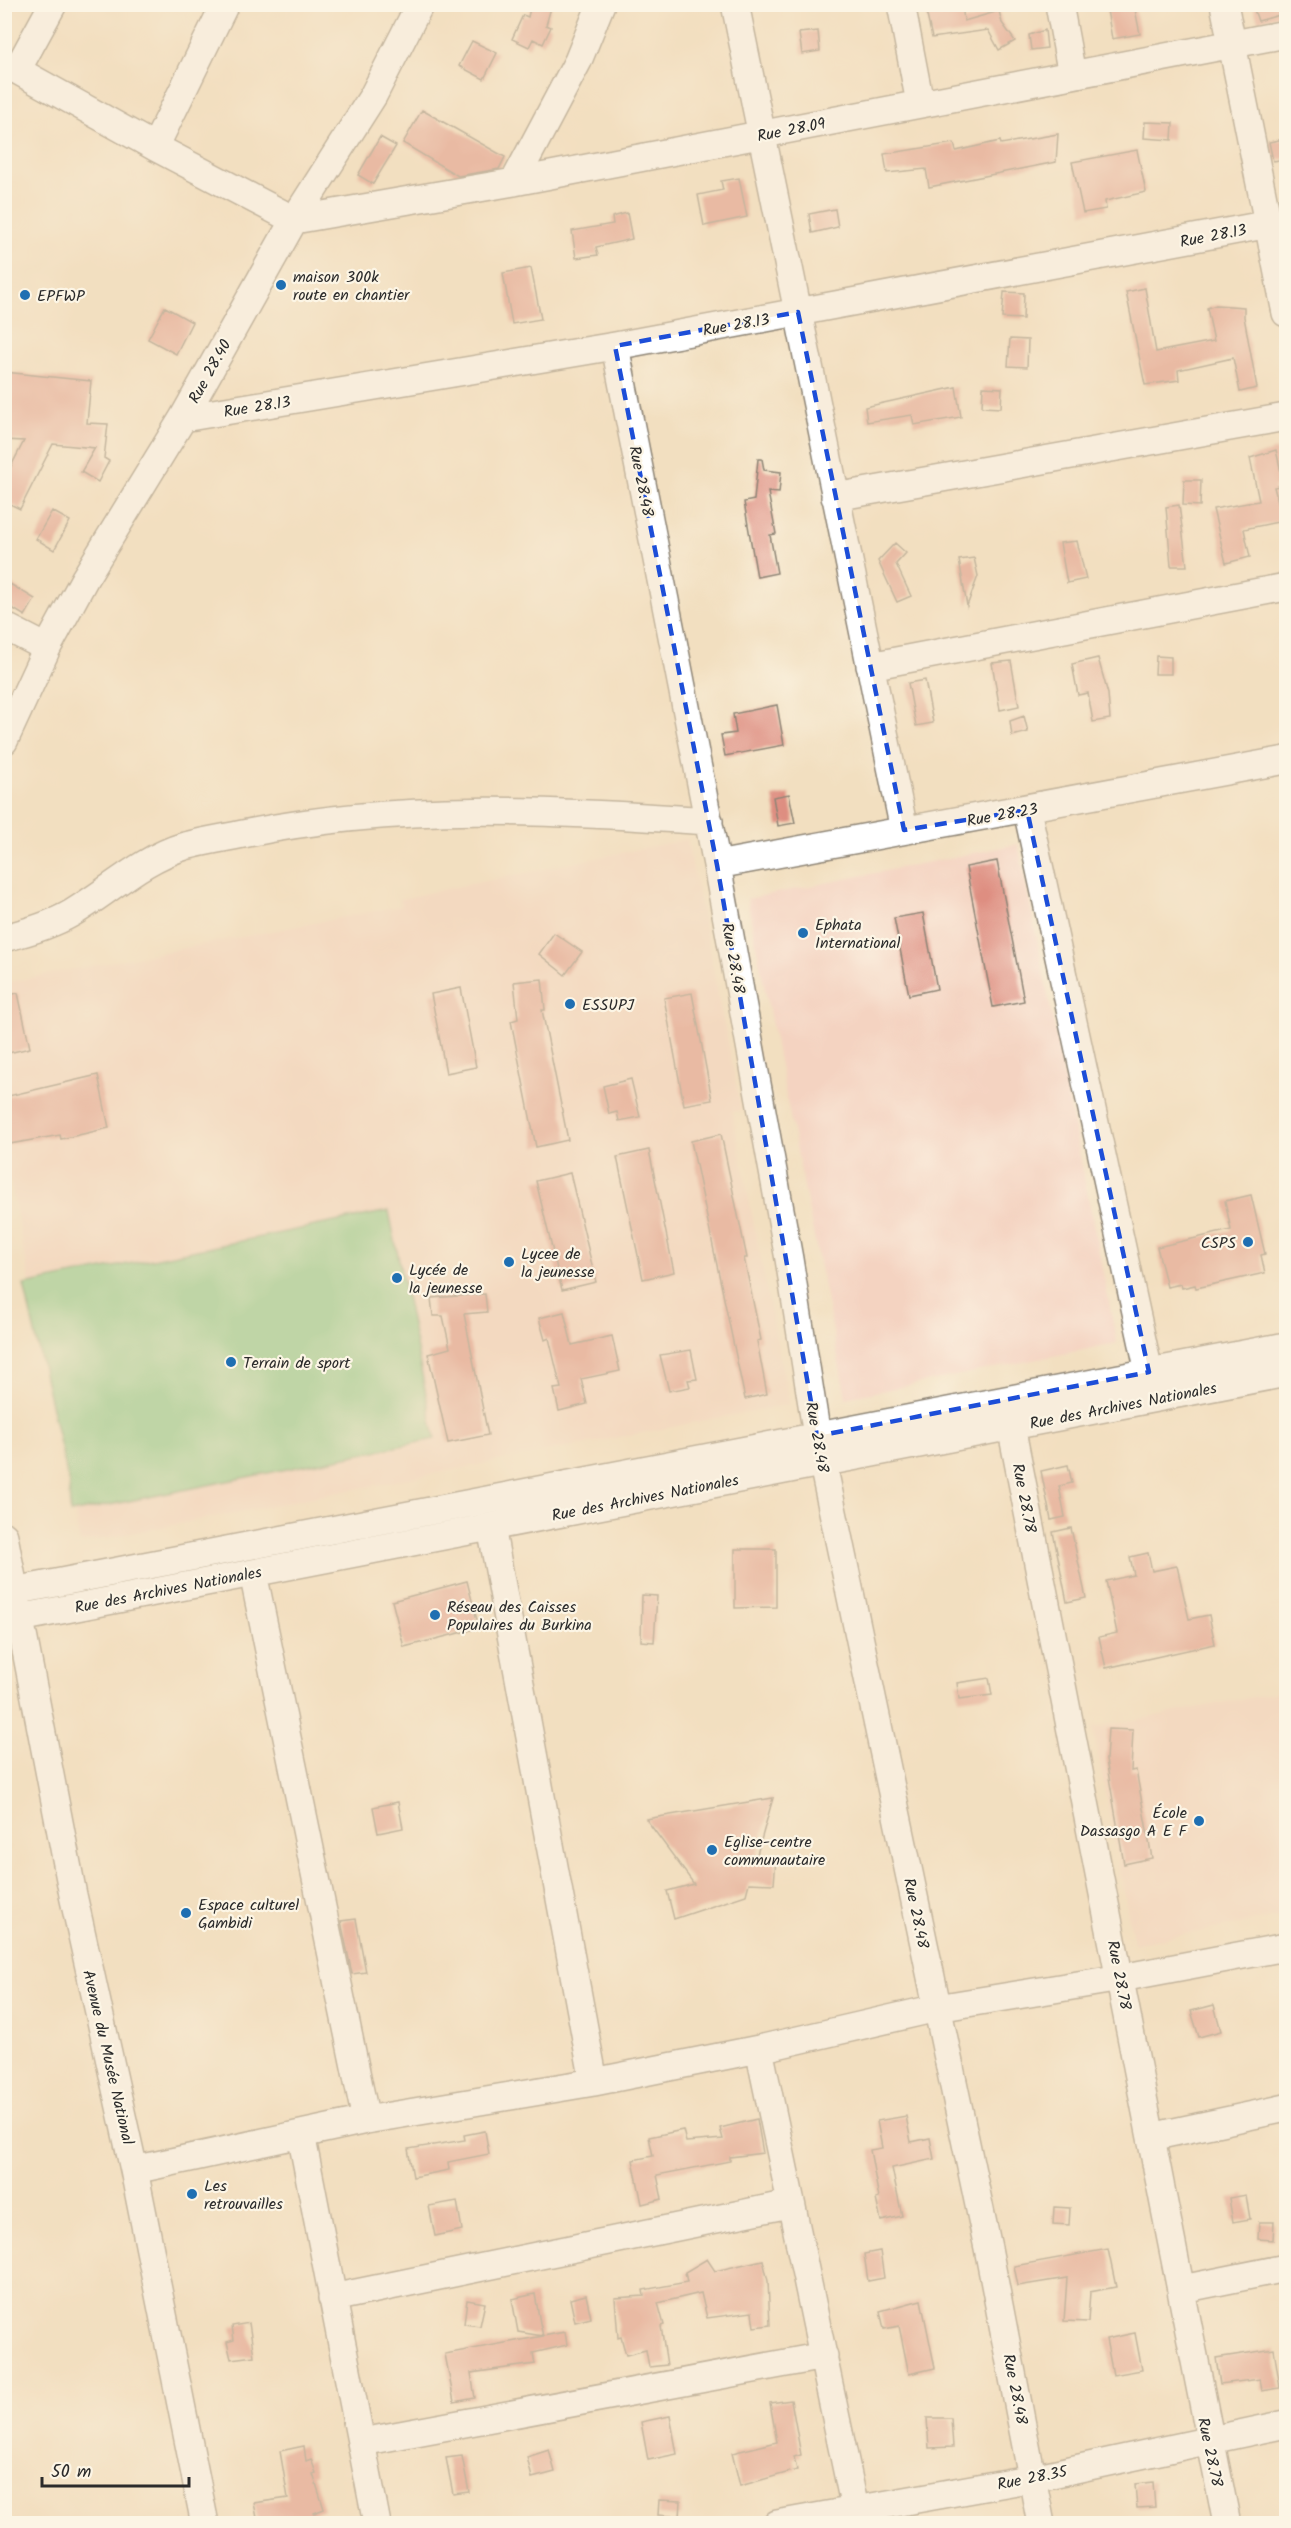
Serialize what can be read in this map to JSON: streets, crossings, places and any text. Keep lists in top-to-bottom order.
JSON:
{
  "streets": {
    "street": [
      "Rue 28.09",
      "Rue 28.13",
      "Rue 28.40",
      "Rue 28.48",
      "Rue 28.23",
      "Rue des Archives Nationales",
      "Rue 28.78",
      "Avenue du Musée National",
      "Rue 28.35"
    ]
  },
  "crossings": [
    ["Rue 28.09", "Rue 28.40"],
    ["Rue 28.13", "Rue 28.40"],
    ["Rue 28.13", "Rue 28.48"],
    ["Rue 28.48", "Rue 28.23"],
    ["Rue 28.48", "Rue des Archives Nationales"],
    ["Rue 28.48", "Rue 28.35"],
    ["Rue des Archives Nationales", "Rue 28.78"],
    ["Rue des Archives Nationales", "Avenue du Musée National"],
    ["Rue 28.78", "Rue 28.35"]
  ],
  "places": [
    "maison 300k route en chantier",
    "EPFWP",
    "Ephata International",
    "ESSUPJ",
    "CSPS",
    "Lycee de la jeunesse",
    "Lycée de la jeunesse",
    "Terrain de sport",
    "Réseau des Caisses Populaires du Burkina",
    "École Dassasgo A E F",
    "Eglise-centre communautaire",
    "Espace culturel Gambidi",
    "Les retrouvailles"
  ],
  "scale_bar": "50 m"
}
